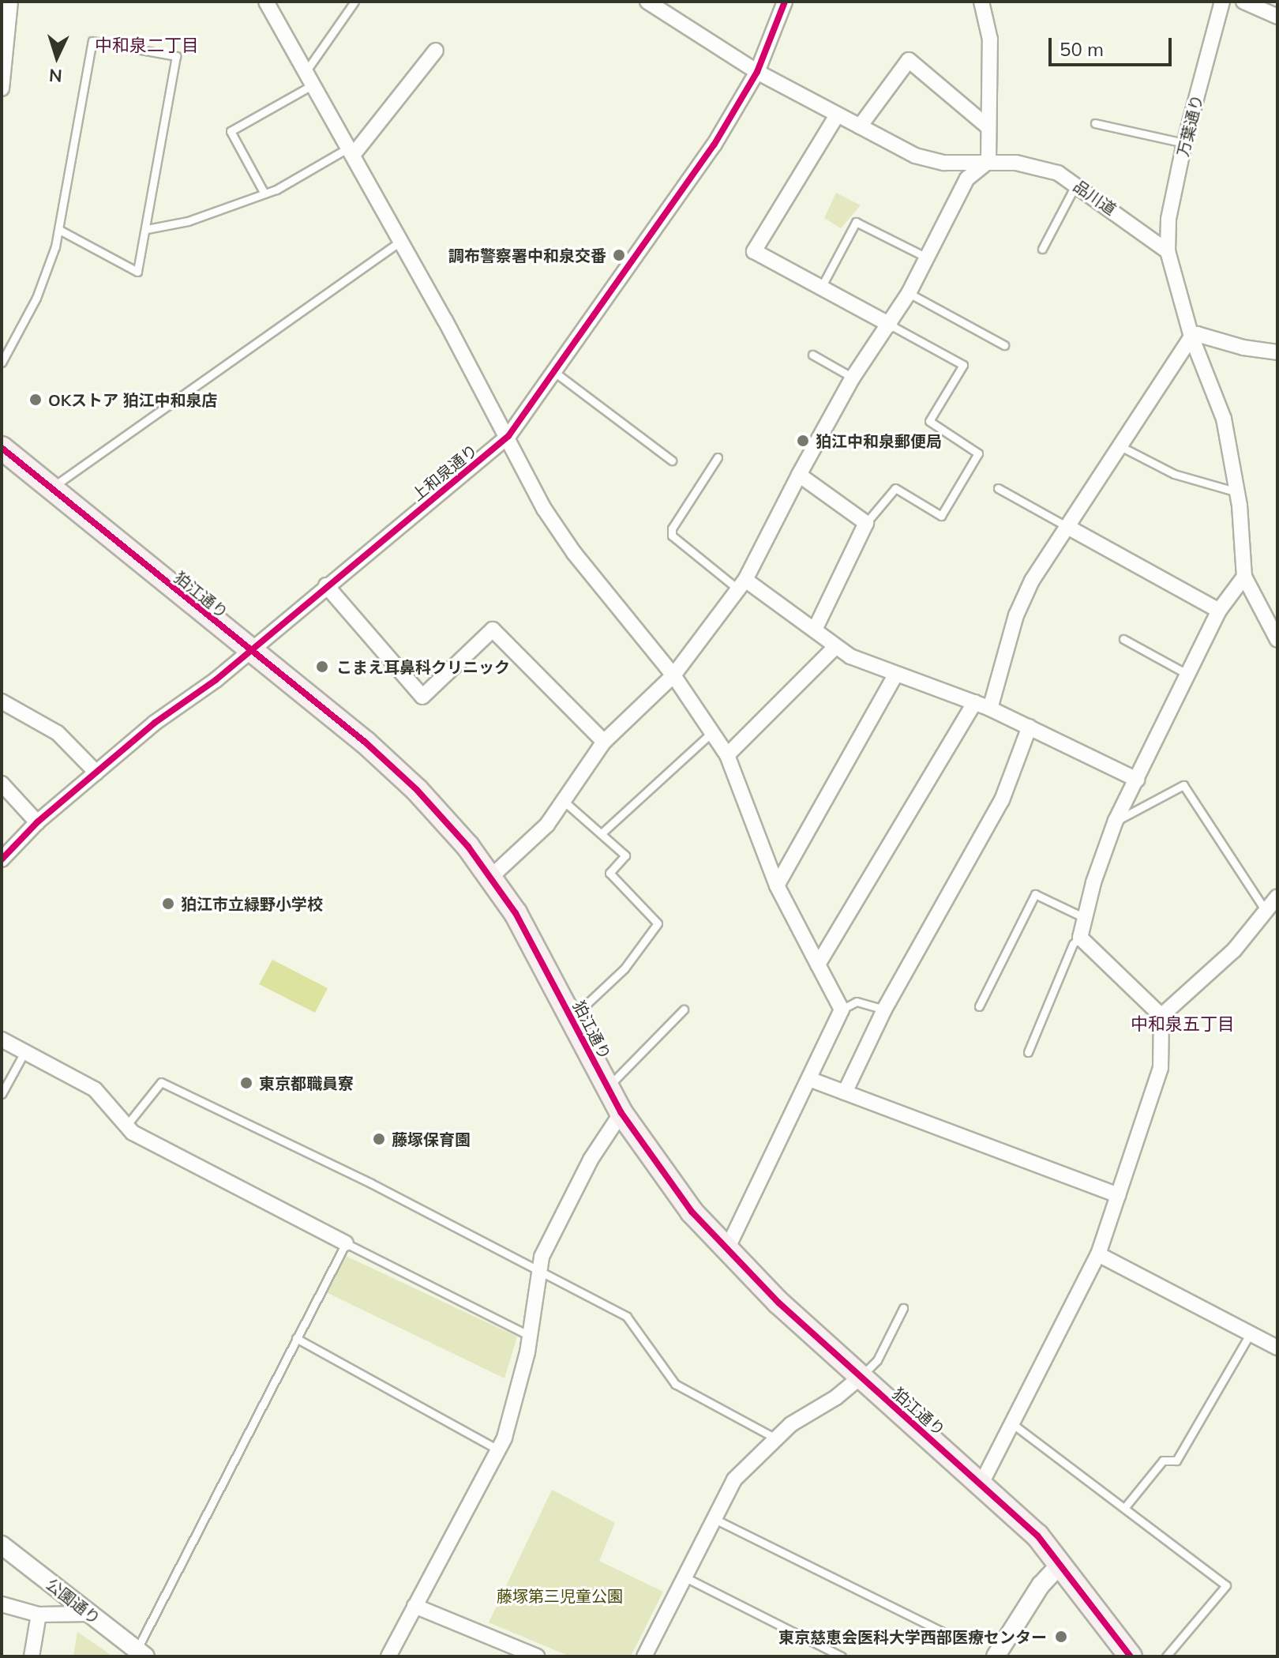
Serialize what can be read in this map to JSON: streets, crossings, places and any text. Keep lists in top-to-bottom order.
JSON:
{
  "streets": {
    "main road": ["狛江通り"],
    "street": [
      "万葉通り",
      "品川道",
      "上和泉通り",
      "公園通り"
    ]
  },
  "crossings": [
    ["万葉通り", "品川道"],
    ["品川道", "上和泉通り"],
    ["上和泉通り", "狛江通り"]
  ],
  "districts": ["中和泉二丁目", "中和泉五丁目"],
  "parks": ["藤塚第三児童公園"],
  "places": [
    "調布警察署中和泉交番",
    "OKストア 狛江中和泉店",
    "狛江中和泉郵便局",
    "こまえ耳鼻科クリニック",
    "狛江市立緑野小学校",
    "東京都職員寮",
    "藤塚保育園",
    "東京慈恵会医科大学西部医療センター"
  ],
  "scale_bar": "50 m",
  "north": "bottom"
}
